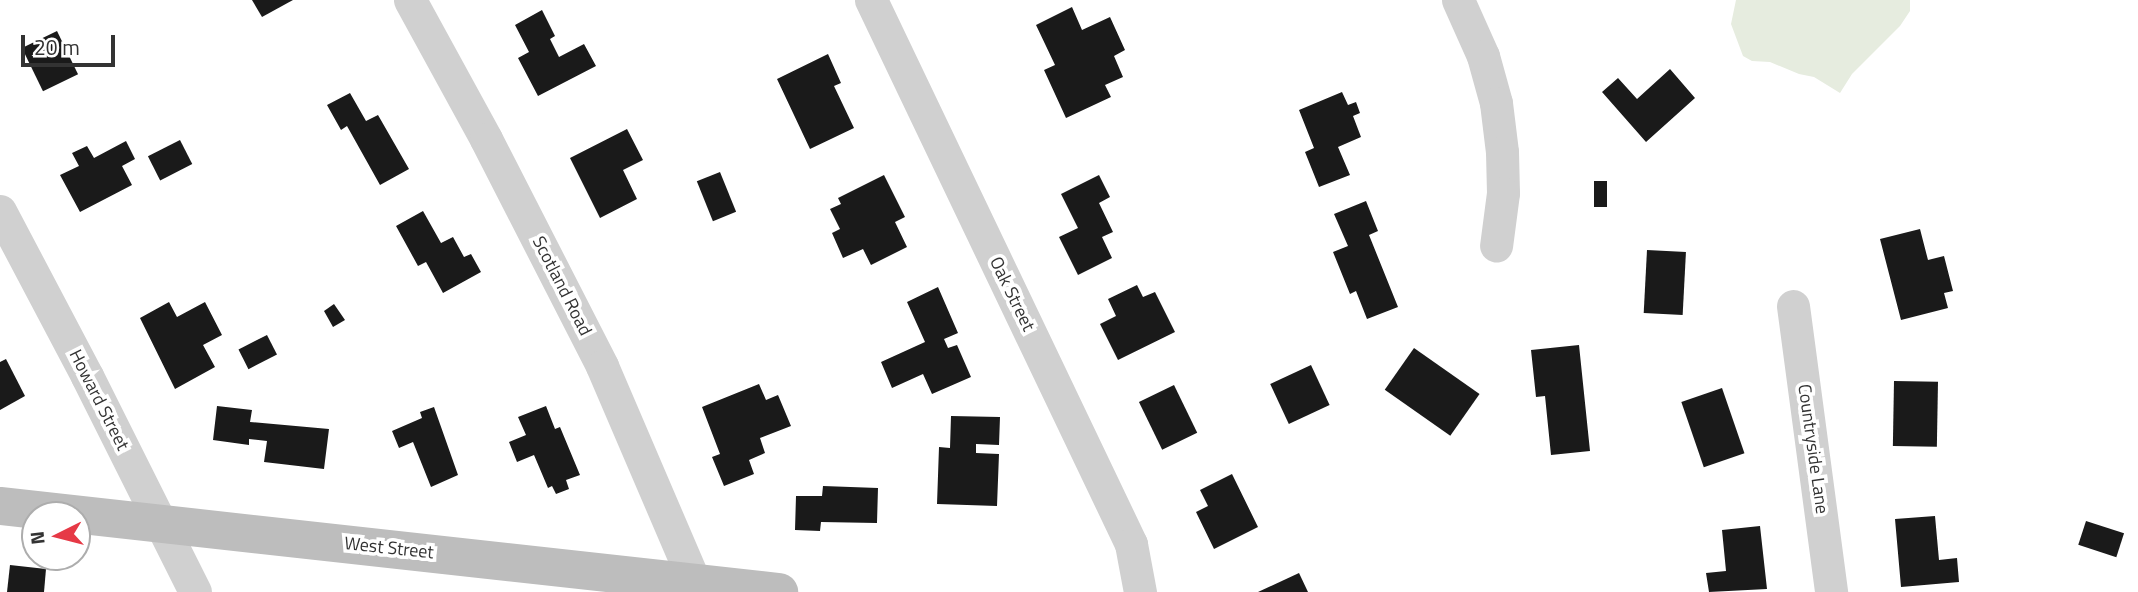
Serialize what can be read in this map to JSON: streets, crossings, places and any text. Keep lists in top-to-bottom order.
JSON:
{
  "streets": {
    "main road": ["West Street"],
    "street": [
      "Scotland Road",
      "Oak Street",
      "Howard Street",
      "Countryside Lane"
    ]
  },
  "crossings": [
    ["Scotland Road", "West Street"],
    ["Howard Street", "West Street"]
  ],
  "scale_bar": "20 m",
  "north": "left"
}
